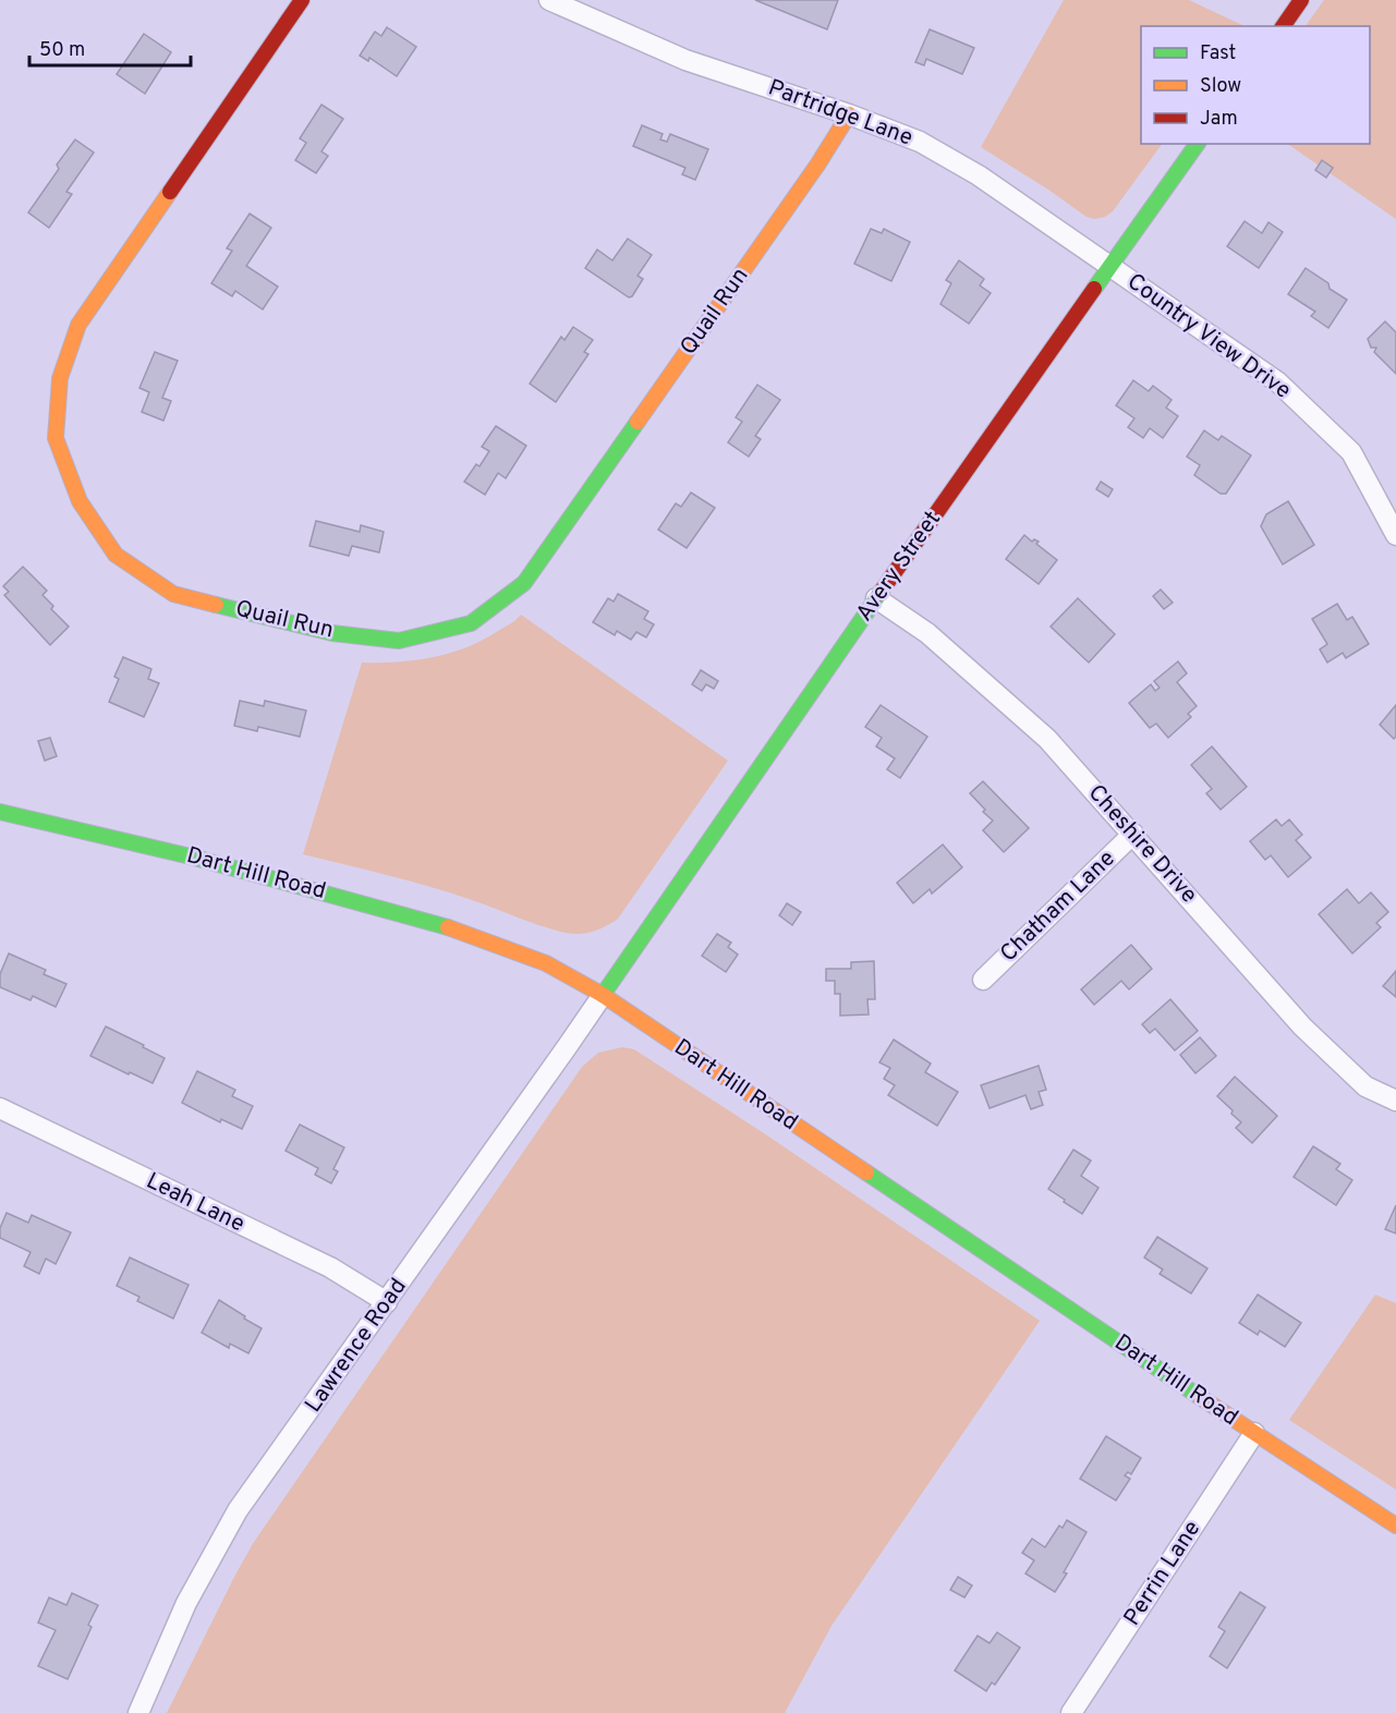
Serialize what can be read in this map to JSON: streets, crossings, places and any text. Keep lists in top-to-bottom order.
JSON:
{
  "streets": {
    "street": [
      "Partridge Lane",
      "Quail Run",
      "Country View Drive",
      "Avery Street",
      "Cheshire Drive",
      "Dart Hill Road",
      "Chatham Lane",
      "Leah Lane",
      "Lawrence Road",
      "Perrin Lane"
    ]
  },
  "crossings": [
    ["Partridge Lane", "Quail Run"],
    ["Partridge Lane", "Country View Drive"],
    ["Partridge Lane", "Avery Street"],
    ["Country View Drive", "Avery Street"],
    ["Avery Street", "Cheshire Drive"],
    ["Avery Street", "Dart Hill Road"],
    ["Avery Street", "Lawrence Road"],
    ["Cheshire Drive", "Chatham Lane"],
    ["Dart Hill Road", "Lawrence Road"],
    ["Dart Hill Road", "Perrin Lane"],
    ["Leah Lane", "Lawrence Road"]
  ],
  "legend": ["Fast", "Slow", "Jam"],
  "scale_bar": "50 m"
}
